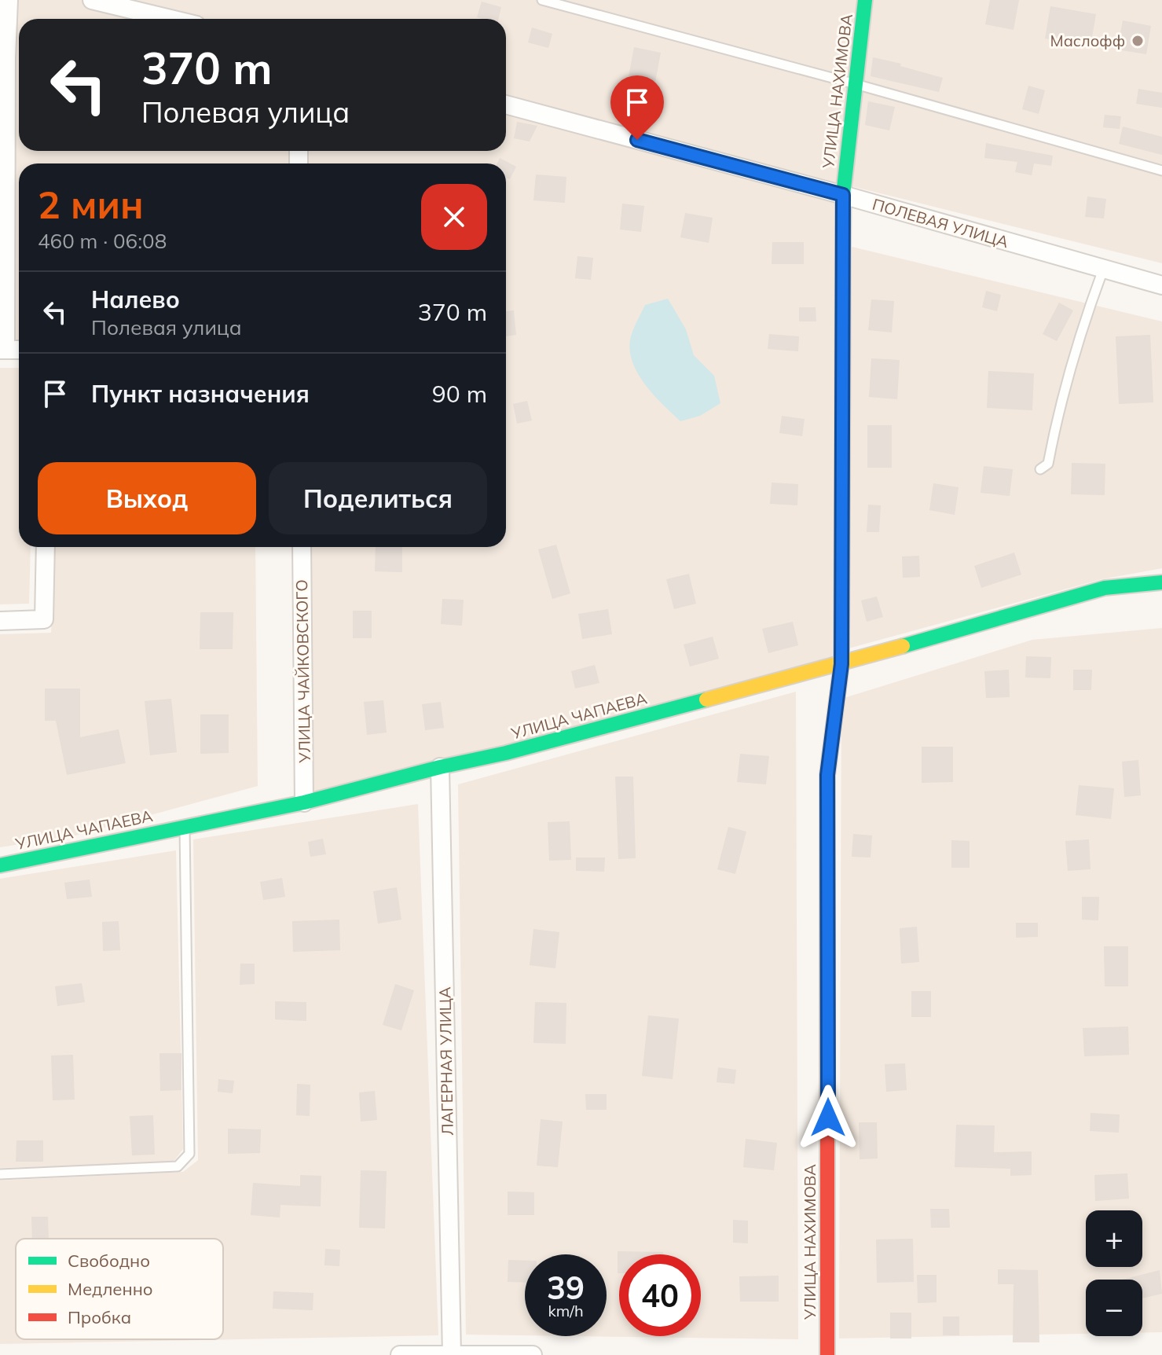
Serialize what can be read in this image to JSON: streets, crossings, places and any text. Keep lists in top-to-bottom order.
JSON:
{
  "streets": {
    "street": [
      "УЛИЦА НАХИМОВА",
      "ПОЛЕВАЯ УЛИЦА",
      "УЛИЦА ЧАЙКОВСКОГО",
      "УЛИЦА ЧАПАЕВА",
      "ЛАГЕРНАЯ УЛИЦА"
    ]
  },
  "crossings": [
    ["УЛИЦА НАХИМОВА", "ПОЛЕВАЯ УЛИЦА"],
    ["УЛИЦА НАХИМОВА", "УЛИЦА ЧАПАЕВА"],
    ["УЛИЦА ЧАЙКОВСКОГО", "УЛИЦА ЧАПАЕВА"],
    ["УЛИЦА ЧАПАЕВА", "ЛАГЕРНАЯ УЛИЦА"]
  ],
  "places": ["Маслофф"],
  "legend": ["Свободно", "Медленно", "Пробка"],
  "page": {
    "turn": ["370 m", "Полевая улица"],
    "heading": ["2 мин", "460 m · 06:08"],
    "list": [
      {
        "name": "Налево",
        "note": "Полевая улица",
        "value": "370 m"
      },
      {
        "name": "Пункт назначения",
        "value": "90 m"
      }
    ],
    "buttons": ["Выход", "Поделиться"],
    "map_buttons": ["+", "−"],
    "speed": "39 km/h",
    "limit": "40"
  }
}
